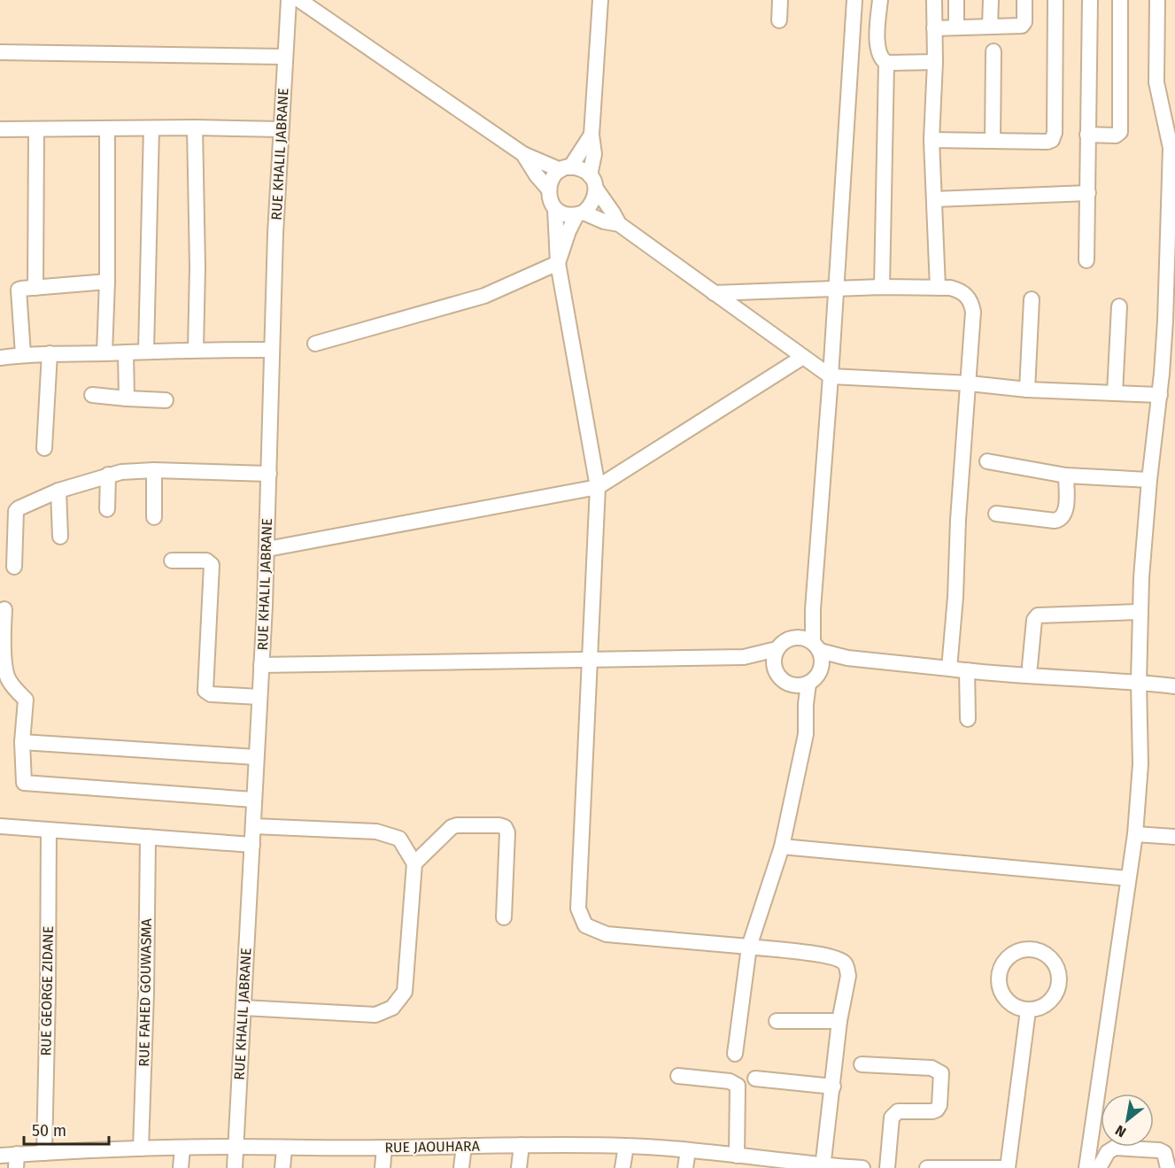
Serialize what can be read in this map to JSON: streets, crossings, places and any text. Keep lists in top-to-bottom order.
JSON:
{
  "streets": {
    "street": [
      "RUE KHALIL JABRANE",
      "RUE GEORGE ZIDANE",
      "RUE FAHED GOUWASMA",
      "RUE JAOUHARA"
    ]
  },
  "crossings": [
    ["RUE KHALIL JABRANE", "RUE JAOUHARA"],
    ["RUE GEORGE ZIDANE", "RUE JAOUHARA"],
    ["RUE FAHED GOUWASMA", "RUE JAOUHARA"]
  ],
  "scale_bar": "50 m",
  "north": "bottom left"
}
